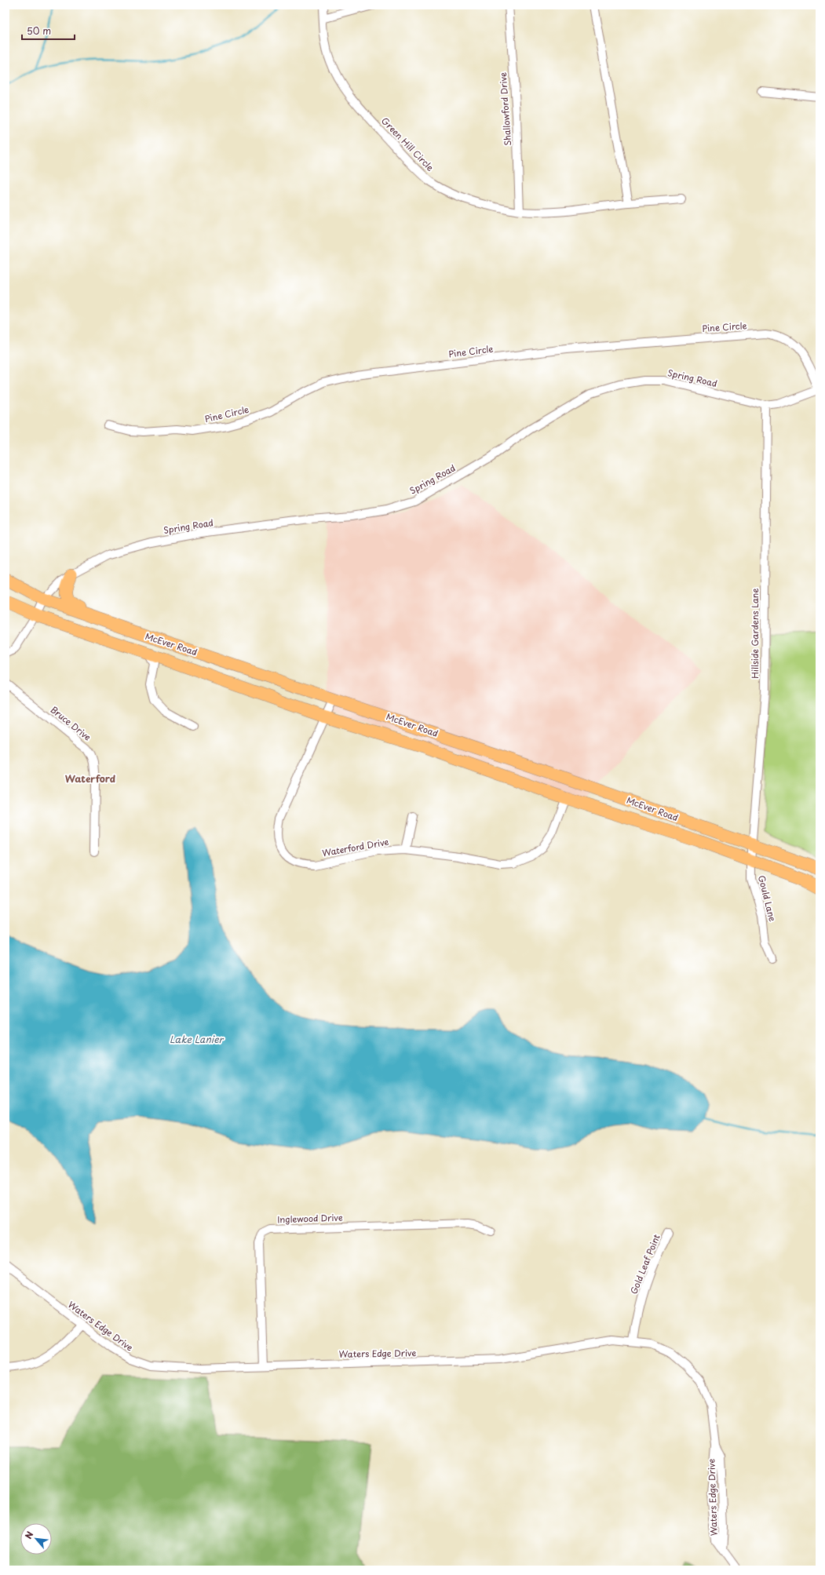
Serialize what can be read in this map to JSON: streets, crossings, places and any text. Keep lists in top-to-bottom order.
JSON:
{
  "streets": {
    "main road": ["McEver Road"],
    "street": [
      "Shallowford Drive",
      "Green Hill Circle",
      "Pine Circle",
      "Spring Road",
      "Hillside Gardens Lane",
      "Bruce Drive",
      "Waterford Drive",
      "Gould Lane",
      "Inglewood Drive",
      "Gold Leaf Point",
      "Waters Edge Drive"
    ]
  },
  "crossings": [
    ["Shallowford Drive", "Green Hill Circle"],
    ["Pine Circle", "Spring Road"],
    ["Spring Road", "Hillside Gardens Lane"],
    ["Spring Road", "McEver Road"],
    ["Hillside Gardens Lane", "McEver Road"],
    ["Hillside Gardens Lane", "Gould Lane"],
    ["McEver Road", "Waterford Drive"],
    ["McEver Road", "Gould Lane"],
    ["Inglewood Drive", "Waters Edge Drive"],
    ["Gold Leaf Point", "Waters Edge Drive"]
  ],
  "districts": ["Waterford"],
  "water": ["Lake Lanier"],
  "scale_bar": "50 m",
  "north": "top left"
}
